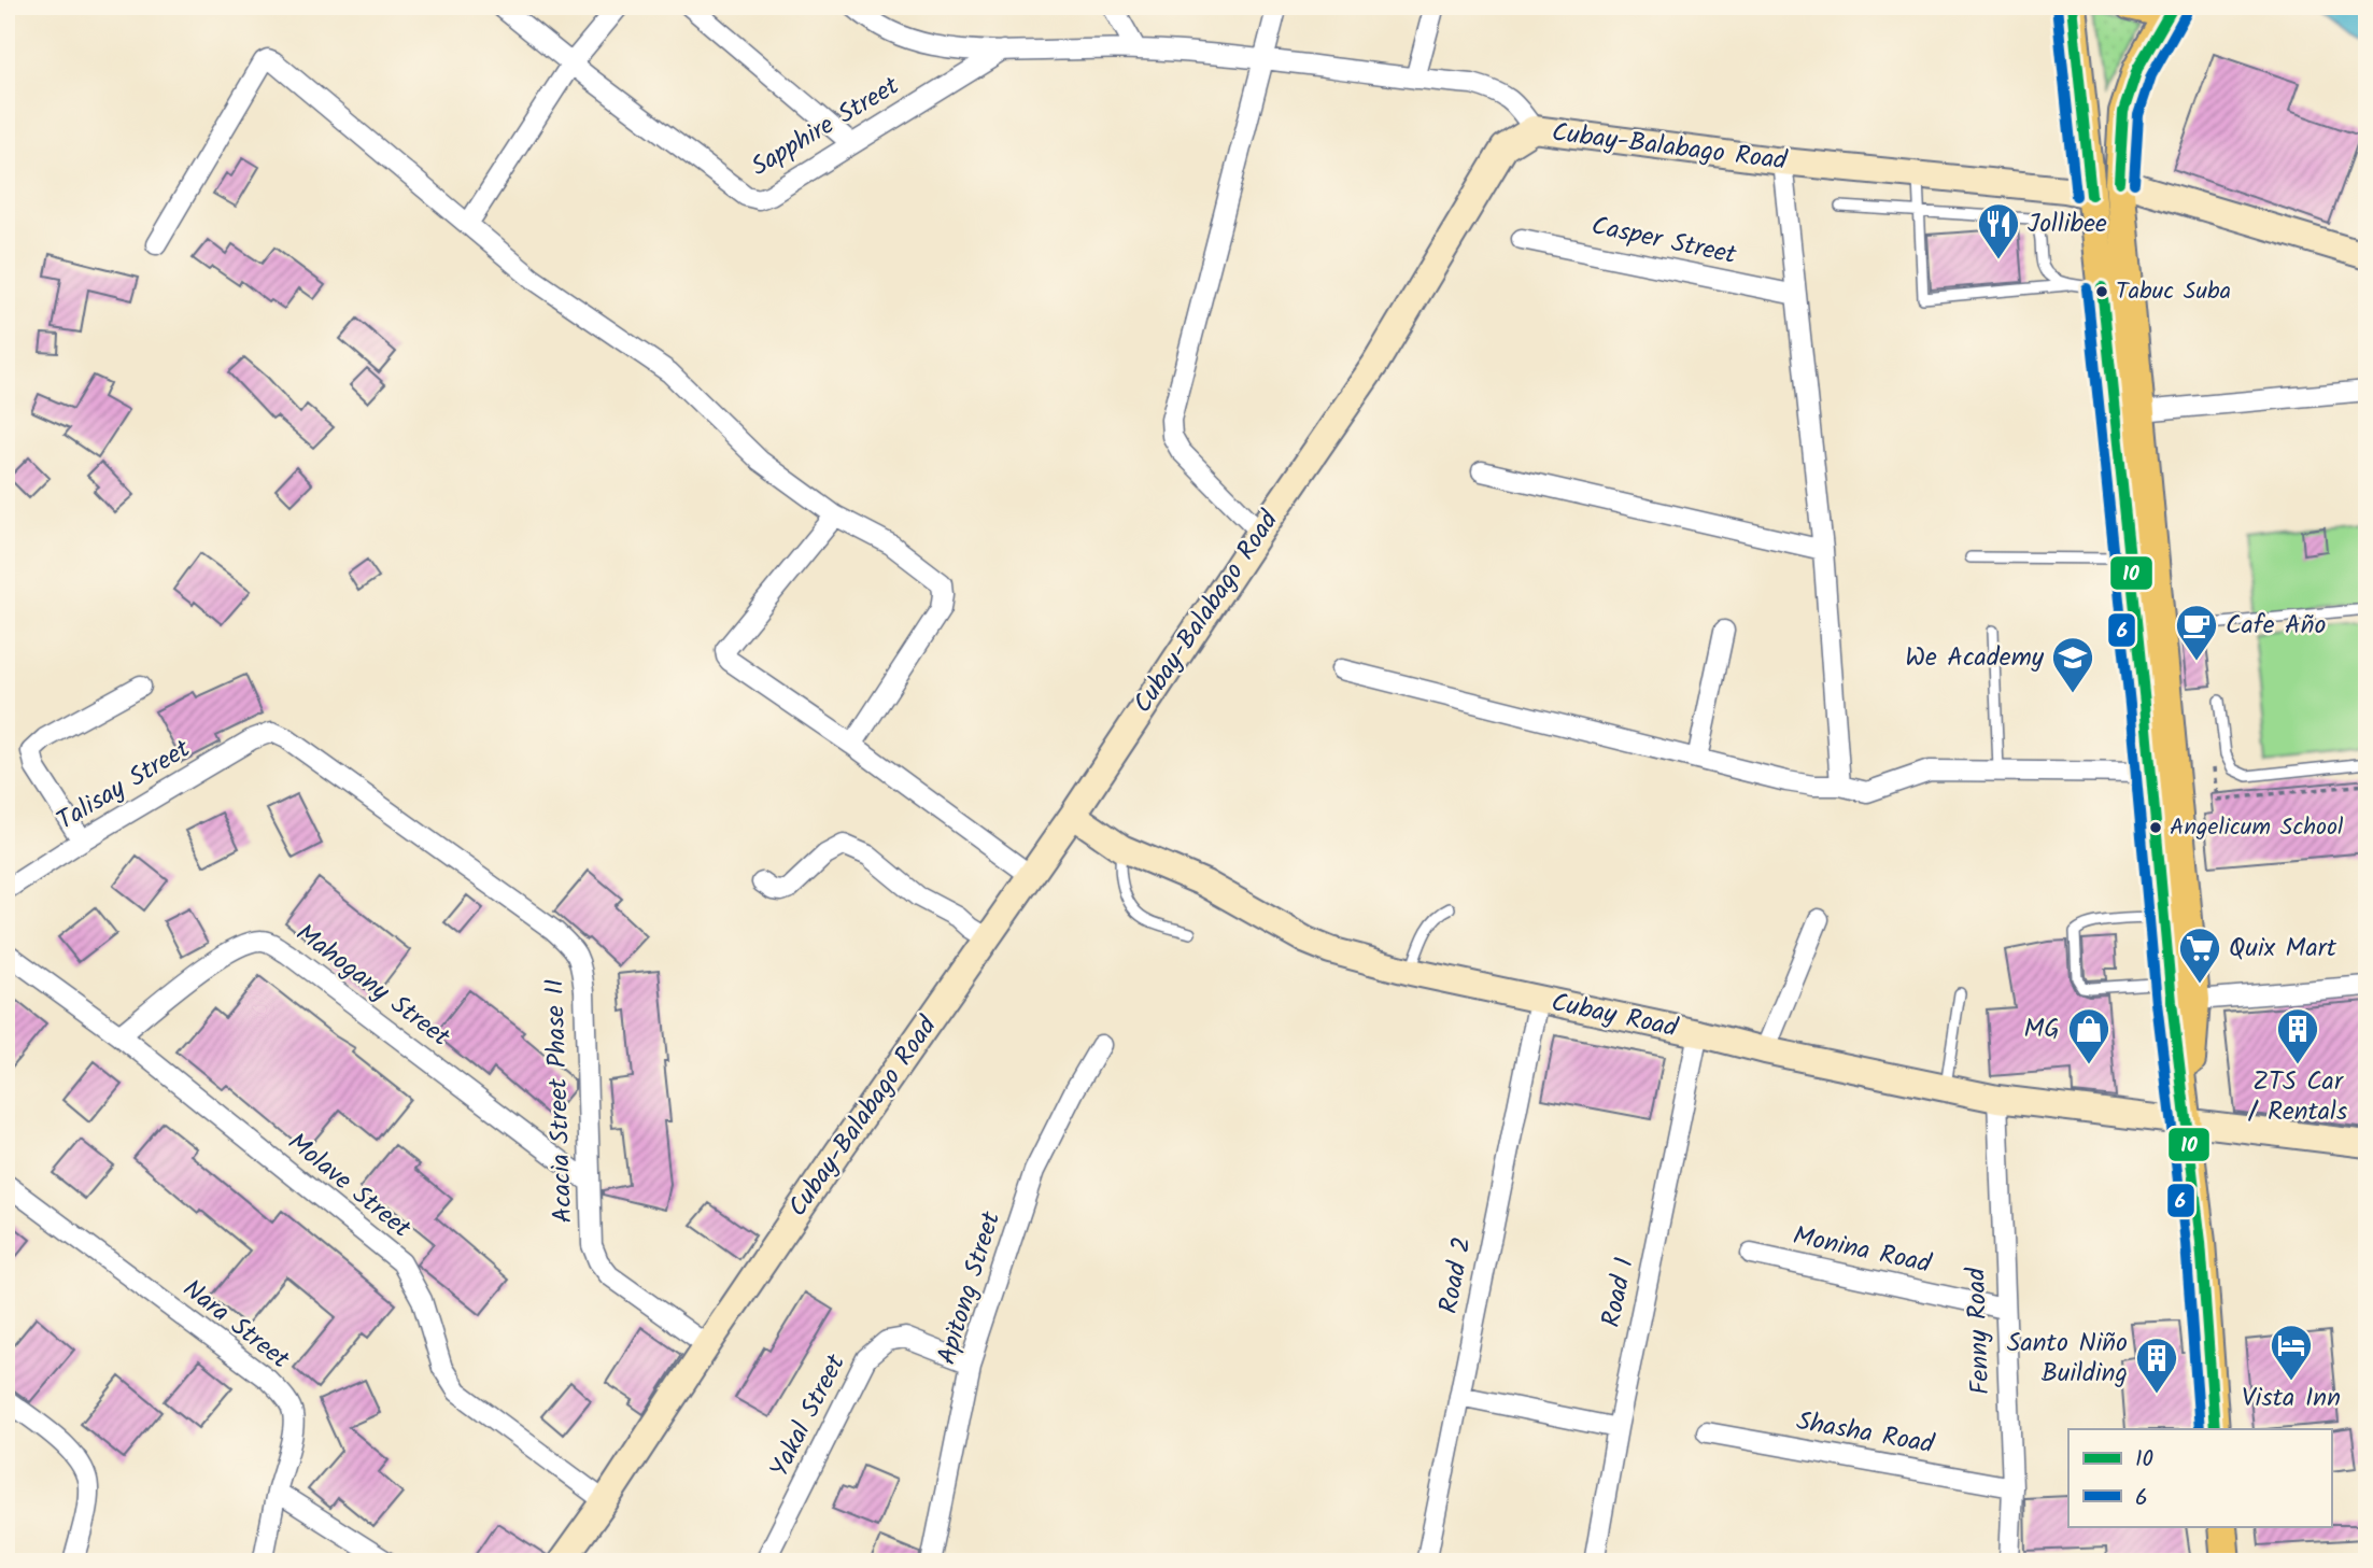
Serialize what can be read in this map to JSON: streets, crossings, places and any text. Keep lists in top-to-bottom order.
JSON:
{
  "streets": {
    "main road": ["Cubay-Balabago Road", "Cubay Road"],
    "street": [
      "Sapphire Street",
      "Casper Street",
      "Talisay Street",
      "Mahogany Street",
      "Acacia Street Phase II",
      "Molave Street",
      "Monina Road",
      "Road 2",
      "Apitong Street",
      "Road 1",
      "Nara Street",
      "Fenny Road",
      "Yakal Street",
      "Shasha Road"
    ]
  },
  "crossings": [
    ["Cubay-Balabago Road", "Cubay Road"],
    ["Cubay-Balabago Road", "Acacia Street Phase II"],
    ["Cubay-Balabago Road", "Molave Street"],
    ["Talisay Street", "Acacia Street Phase II"],
    ["Mahogany Street", "Acacia Street Phase II"],
    ["Mahogany Street", "Molave Street"],
    ["Cubay Road", "Road 2"],
    ["Cubay Road", "Road 1"],
    ["Cubay Road", "Fenny Road"],
    ["Monina Road", "Fenny Road"],
    ["Apitong Street", "Yakal Street"],
    ["Fenny Road", "Shasha Road"]
  ],
  "places": {
    "restaurant": ["Jollibee"],
    "other": ["Tabuc Suba", "Angelicum School"],
    "cafe": ["Cafe Año"],
    "school or university": ["We Academy"],
    "supermarket": ["Quix Mart"],
    "shop": ["MG"],
    "building": ["ZTS Car / Rentals", "Santo Niño Building"],
    "hotel": ["Vista Inn"]
  },
  "lines": ["transit line 10", "transit line 6"],
  "legend": ["10", "6"]
}
